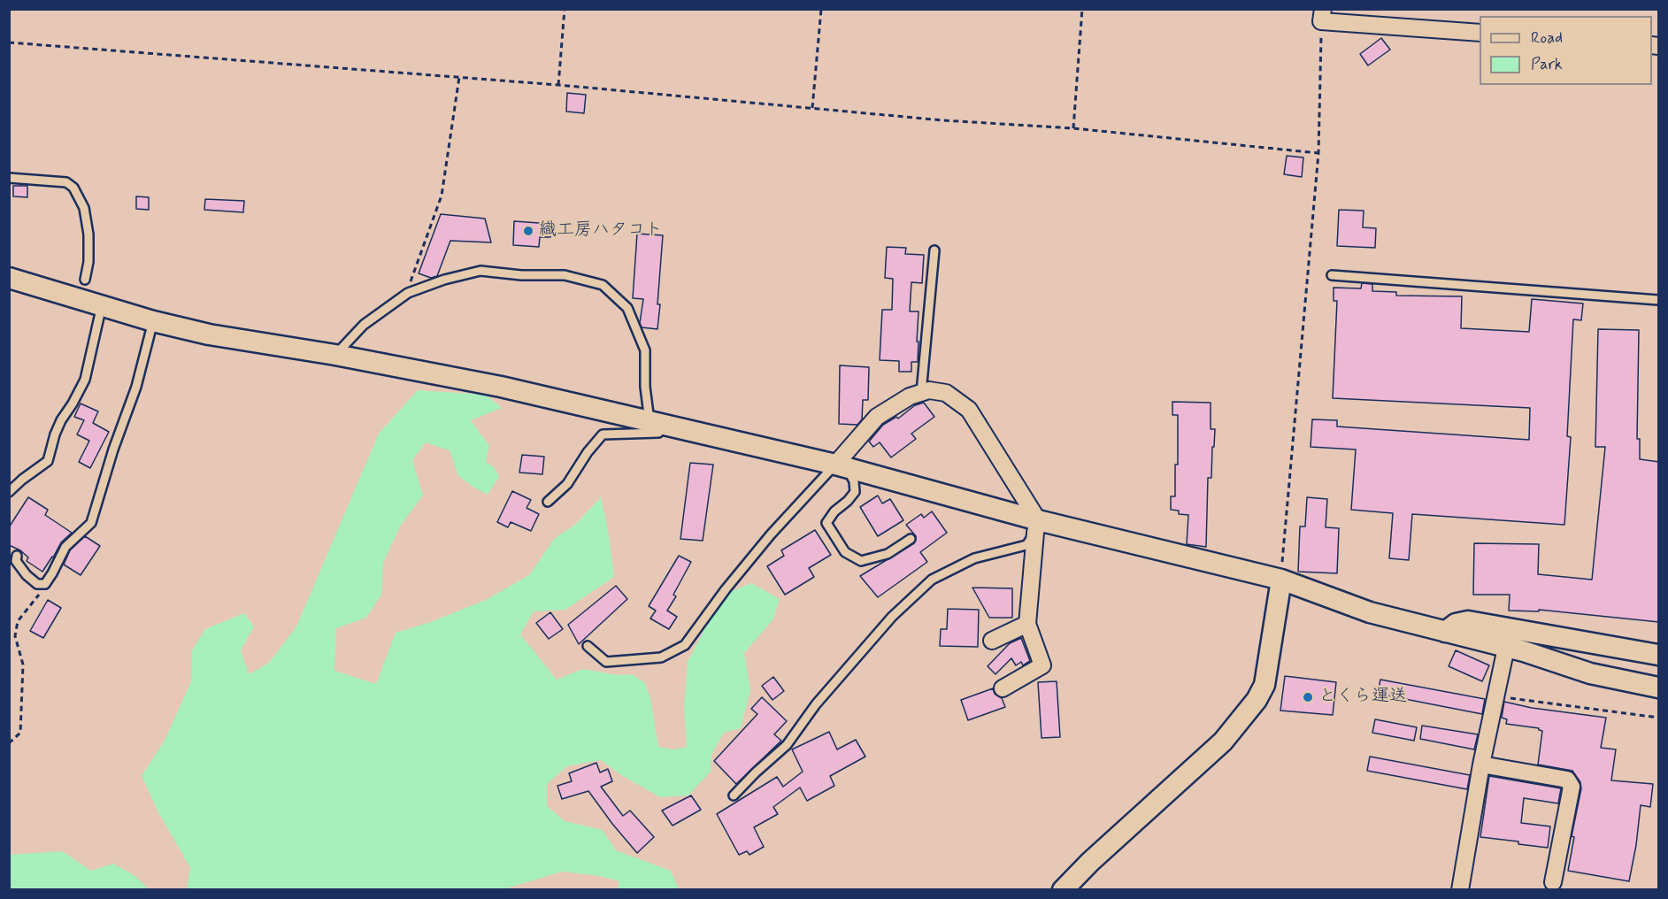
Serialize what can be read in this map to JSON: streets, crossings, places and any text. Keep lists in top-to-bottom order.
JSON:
{
  "places": ["織工房ハタコト", "とくら運送"],
  "legend": ["Road", "Park"]
}
